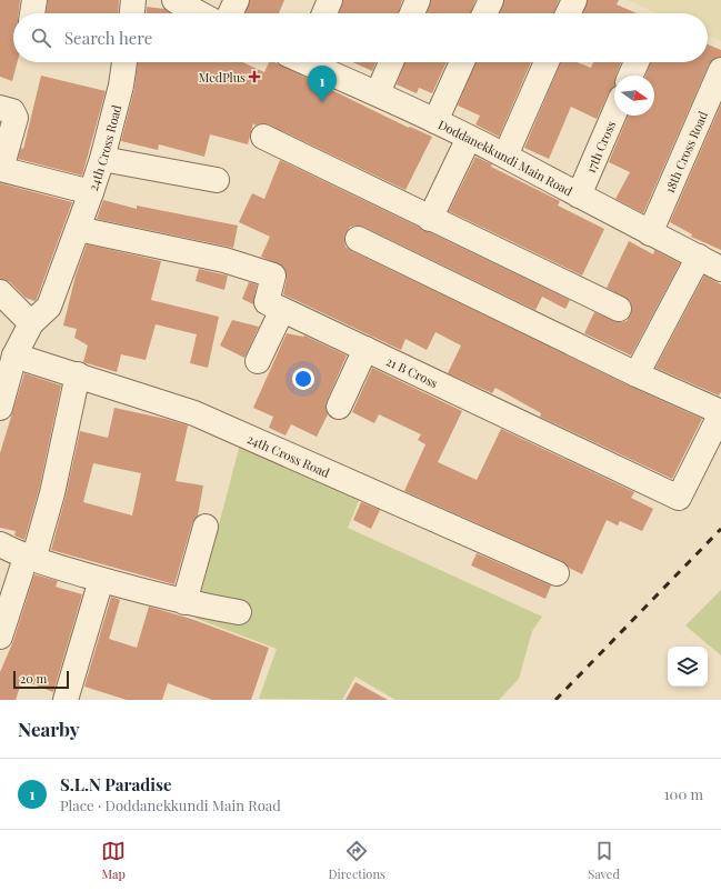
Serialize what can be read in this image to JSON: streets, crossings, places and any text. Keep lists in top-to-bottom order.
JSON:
{
  "streets": {
    "street": [
      "24th Cross Road",
      "17th Cross",
      "18th Cross Road",
      "Doddanekkundi Main Road",
      "21 B Cross"
    ]
  },
  "crossings": [
    ["24th Cross Road", "21 B Cross"],
    ["17th Cross", "Doddanekkundi Main Road"],
    ["18th Cross Road", "Doddanekkundi Main Road"]
  ],
  "places": {
    "health": ["MedPlus"]
  },
  "scale_bar": "20 m",
  "north": "right",
  "page": {
    "search": "Search here",
    "pins": "1",
    "scale": "20 m",
    "heading": "Nearby",
    "list": [
      {
        "mark": "1",
        "name": "S.L.N Paradise",
        "note": "Place · Doddanekkundi Main Road",
        "value": "100 m"
      }
    ],
    "nav": ["Map", "Directions", "Saved"]
  }
}
